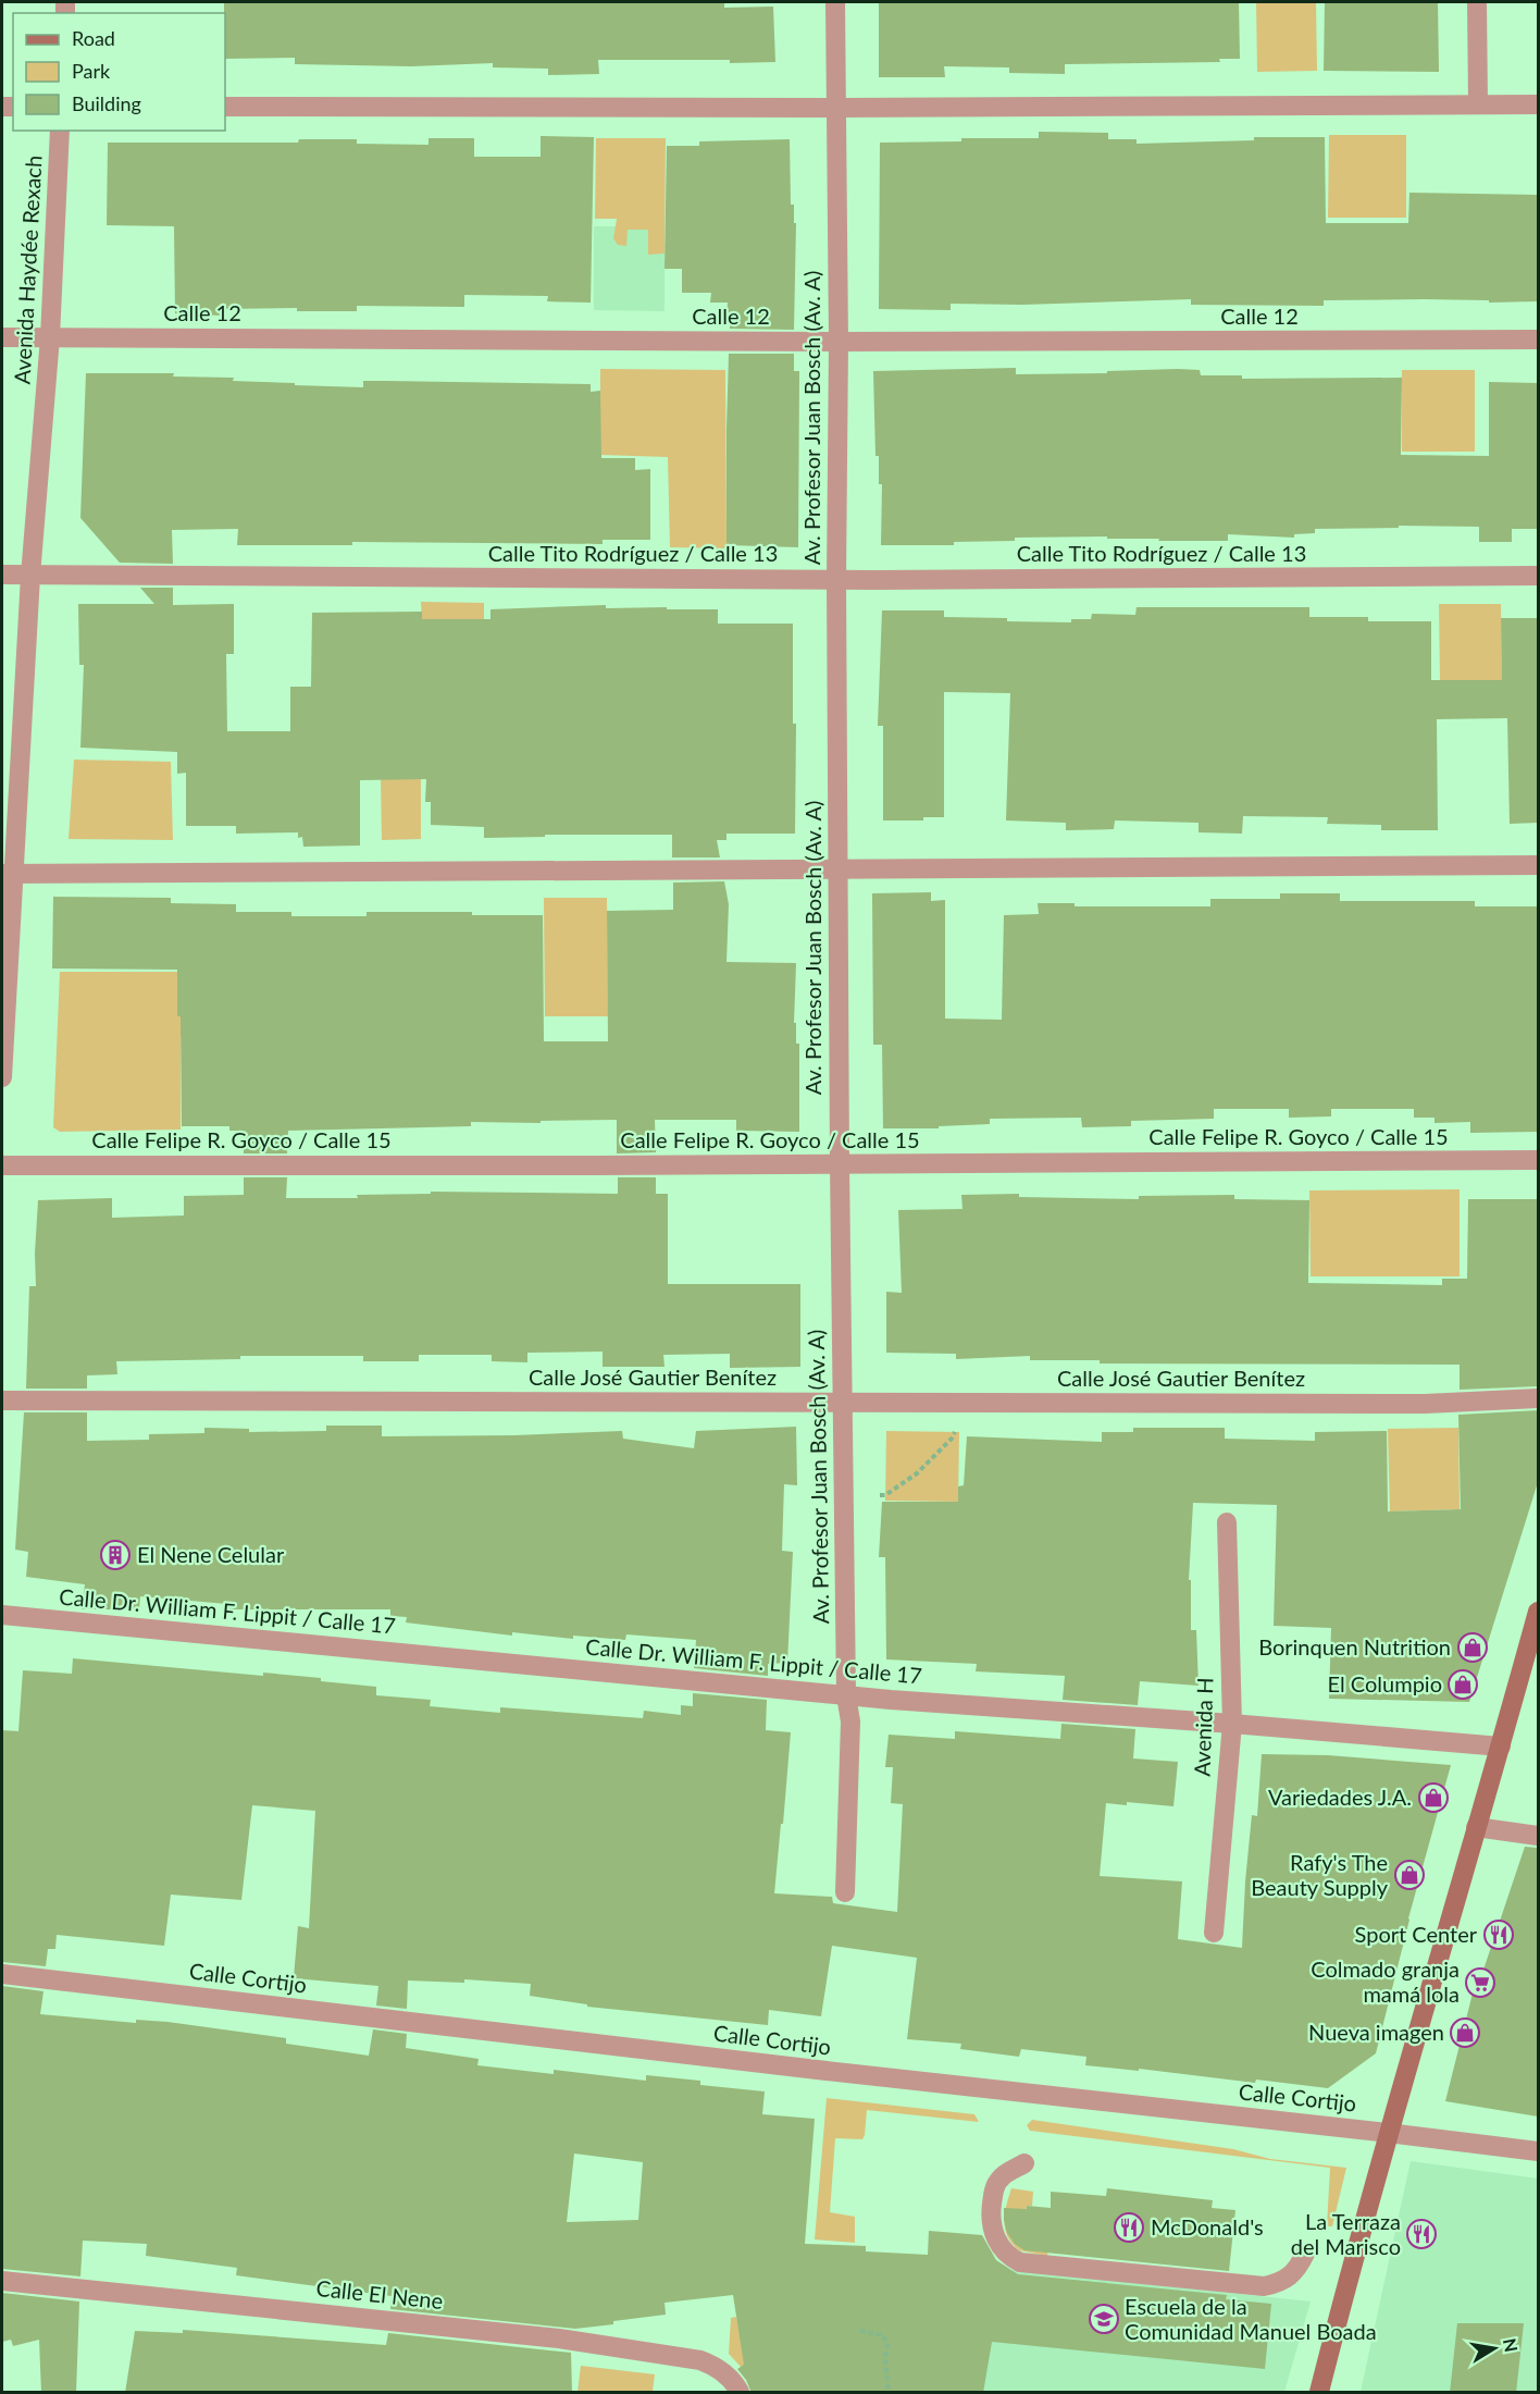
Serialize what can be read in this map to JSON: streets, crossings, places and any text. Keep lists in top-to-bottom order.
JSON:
{
  "streets": {
    "street": [
      "Avenida Haydée Rexach",
      "Calle 12",
      "Av. Profesor Juan Bosch (Av. A)",
      "Calle Tito Rodríguez / Calle 13",
      "Calle Felipe R. Goyco / Calle 15",
      "Calle José Gautier Benítez",
      "Calle Dr. William F. Lippit / Calle 17",
      "Avenida H",
      "Calle Cortijo",
      "Calle El Nene"
    ]
  },
  "crossings": [
    ["Avenida Haydée Rexach", "Calle 12"],
    ["Avenida Haydée Rexach", "Calle Tito Rodríguez / Calle 13"],
    ["Calle 12", "Av. Profesor Juan Bosch (Av. A)"],
    ["Av. Profesor Juan Bosch (Av. A)", "Calle Tito Rodríguez / Calle 13"],
    ["Av. Profesor Juan Bosch (Av. A)", "Calle Felipe R. Goyco / Calle 15"],
    ["Av. Profesor Juan Bosch (Av. A)", "Calle José Gautier Benítez"],
    ["Av. Profesor Juan Bosch (Av. A)", "Calle Dr. William F. Lippit / Calle 17"],
    ["Calle Dr. William F. Lippit / Calle 17", "Avenida H"]
  ],
  "places": {
    "building": ["El Nene Celular"],
    "shop": [
      "Borinquen Nutrition",
      "El Columpio",
      "Variedades J.A.",
      "Rafy's The Beauty Supply",
      "Nueva imagen"
    ],
    "restaurant": ["Sport Center", "McDonald's", "La Terraza del Marisco"],
    "supermarket": ["Colmado granja mamá lola"],
    "school or university": ["Escuela de la Comunidad Manuel Boada"]
  },
  "legend": ["Road", "Park", "Building"],
  "north": "right"
}
